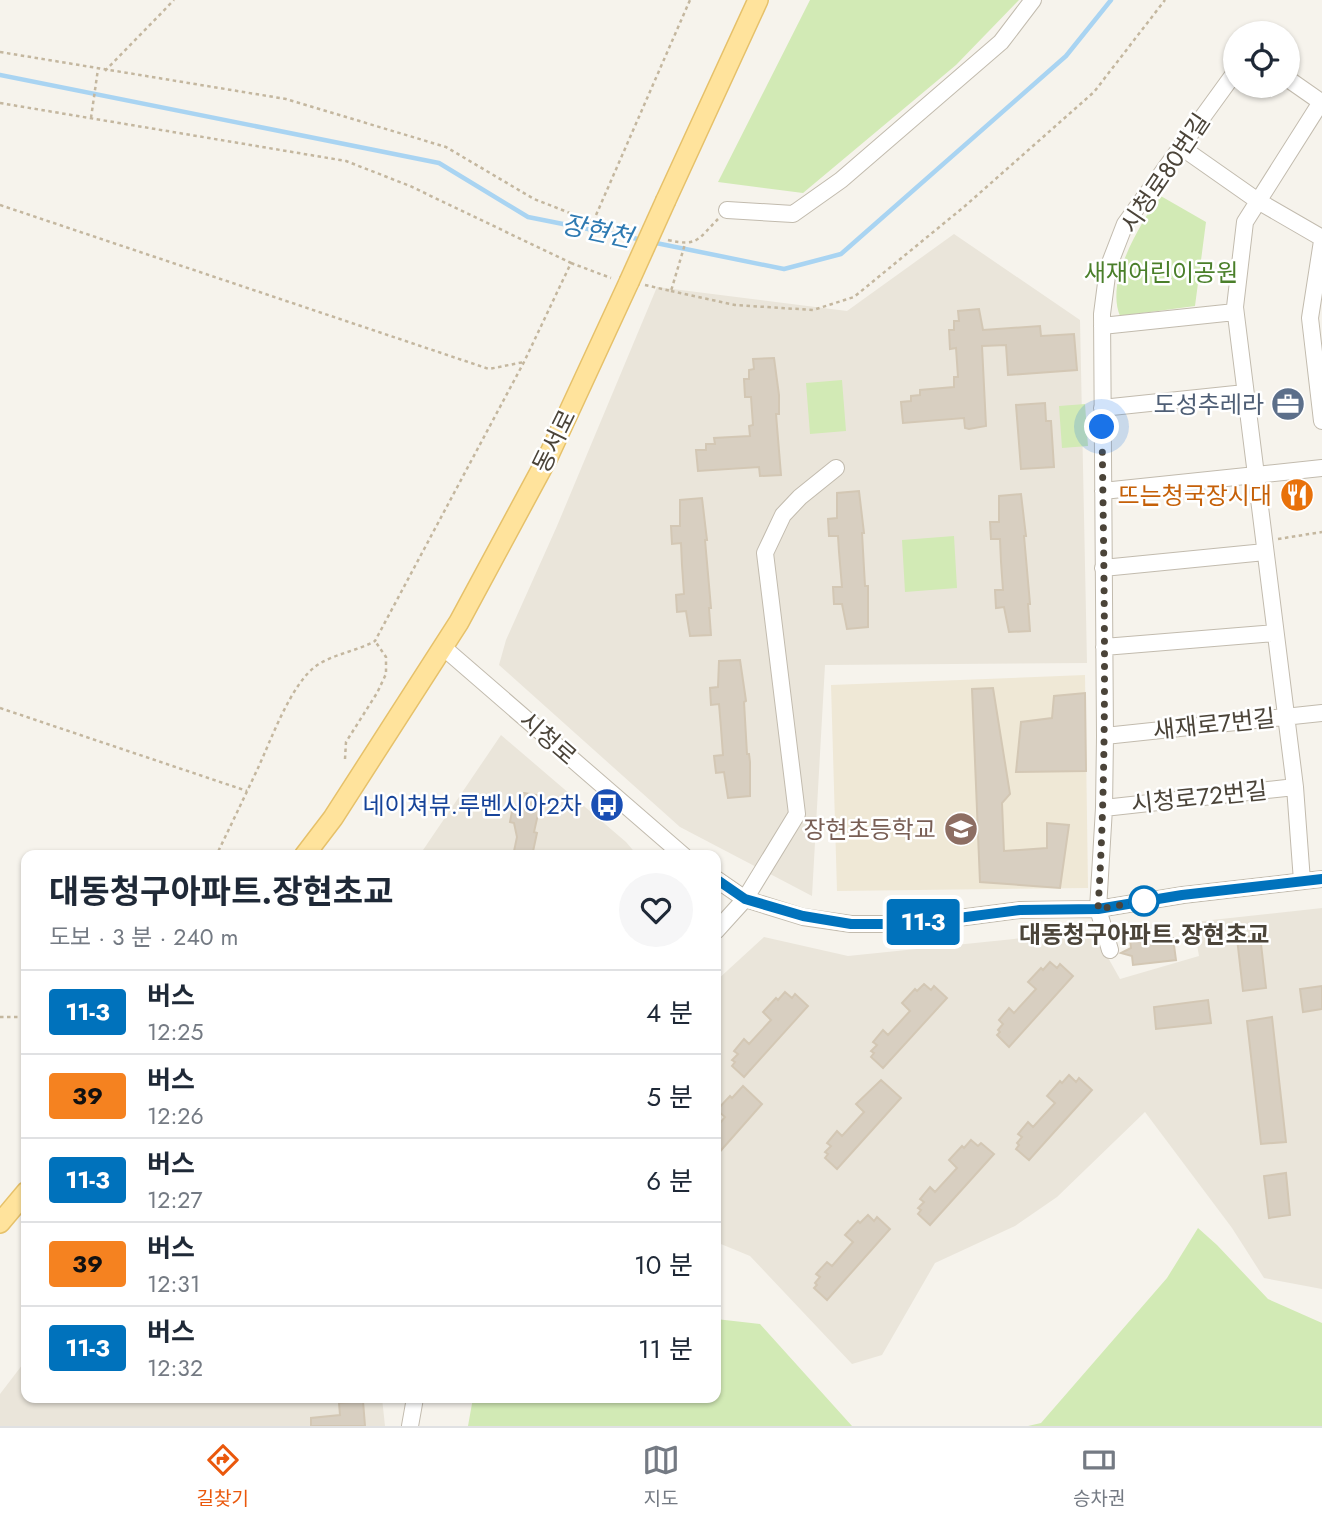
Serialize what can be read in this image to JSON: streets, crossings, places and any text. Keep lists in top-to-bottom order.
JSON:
{
  "streets": {
    "main road": ["동서로"],
    "street": [
      "시청로80번길",
      "새재로7번길",
      "시청로",
      "시청로72번길"
    ]
  },
  "crossings": [
    ["시청로80번길", "새재로7번길"],
    ["시청로80번길", "시청로72번길"],
    ["동서로", "시청로"],
    ["새재로7번길", "시청로72번길"]
  ],
  "water": ["장현천"],
  "parks": ["새재어린이공원"],
  "places": {
    "office": ["도성추레라"],
    "restaurant": ["뜨는청국장시대"],
    "bus stop": ["네이쳐뷰.루벤시아2차"],
    "school or university": ["장현초등학교"],
    "other": ["대동청구아파트.장현초교"]
  },
  "lines": ["bus line 11-3"],
  "page": {
    "on_map": "11-3",
    "heading": ["대동청구아파트.장현초교", "도보 · 3 분 · 240 m"],
    "list": [
      {
        "mark": "11-3",
        "name": "버스",
        "note": "12:25",
        "value": "4 분"
      },
      {
        "mark": "39",
        "name": "버스",
        "note": "12:26",
        "value": "5 분"
      },
      {
        "mark": "11-3",
        "name": "버스",
        "note": "12:27",
        "value": "6 분"
      },
      {
        "mark": "39",
        "name": "버스",
        "note": "12:31",
        "value": "10 분"
      },
      {
        "mark": "11-3",
        "name": "버스",
        "note": "12:32",
        "value": "11 분"
      }
    ],
    "tabs": ["길찾기", "지도", "승차권"]
  }
}
